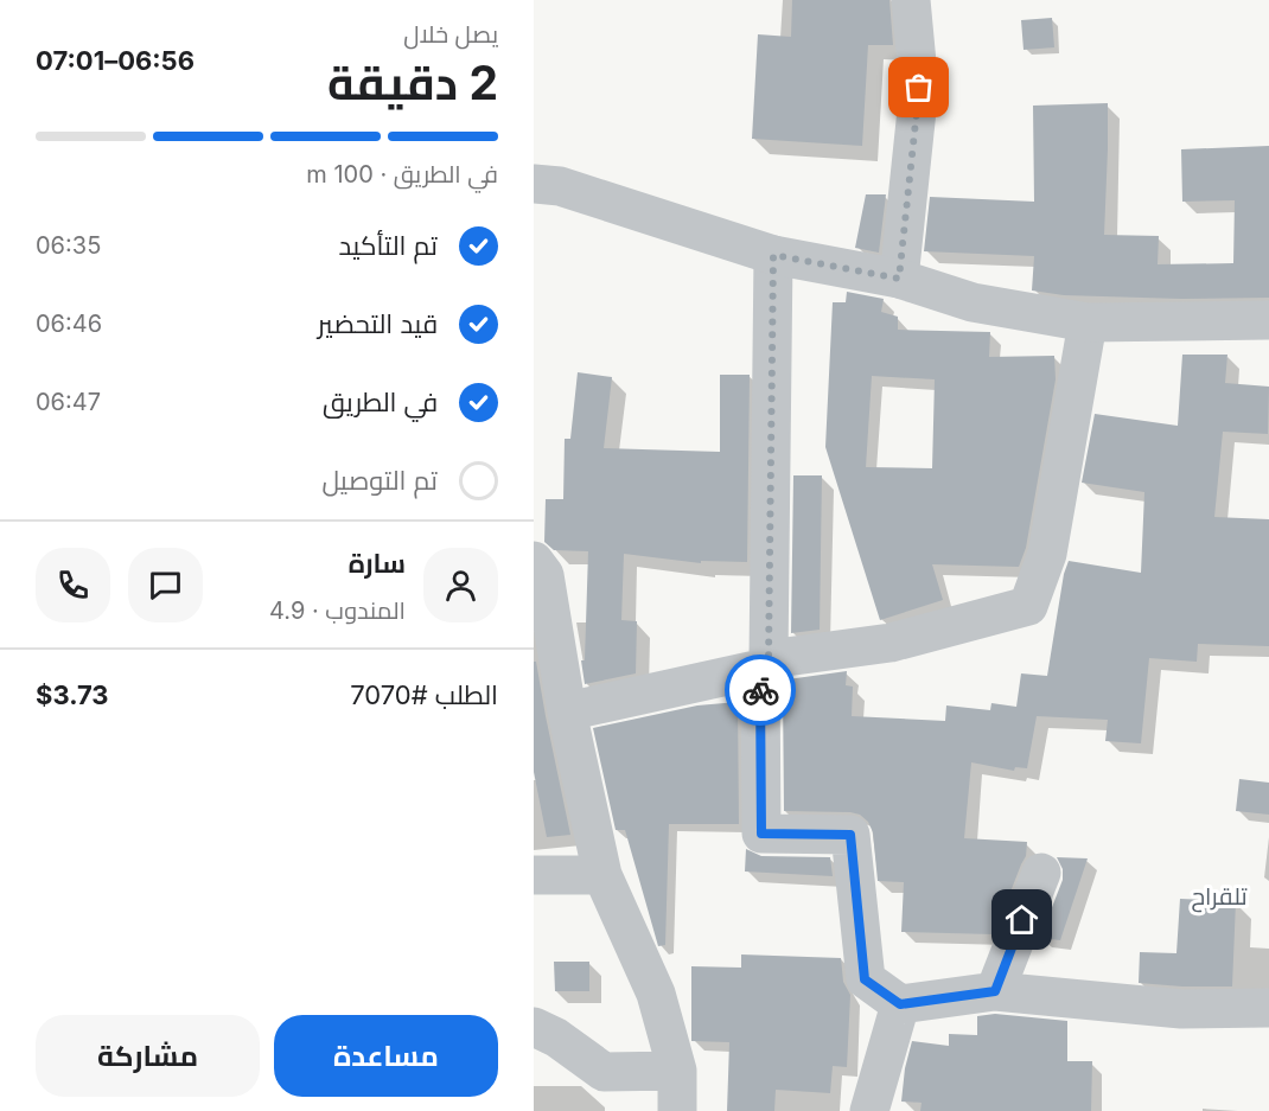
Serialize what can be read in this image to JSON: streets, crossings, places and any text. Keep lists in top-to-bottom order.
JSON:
{
  "districts": ["تلقراح"],
  "page": {
    "heading": ["2 دقيقة", "يصل خلال", "06:56–07:01"],
    "panel": [
      "سارة",
      "المندوب · 4.9",
      "الطلب #7070",
      "$3.73"
    ],
    "bar": "في الطريق · 100 m",
    "list": [
      ["تم التأكيد", "06:35"],
      ["قيد التحضير", "06:46"],
      ["في الطريق", "06:47"],
      "تم التوصيل"
    ],
    "buttons": ["مساعدة", "مشاركة"]
  }
}
